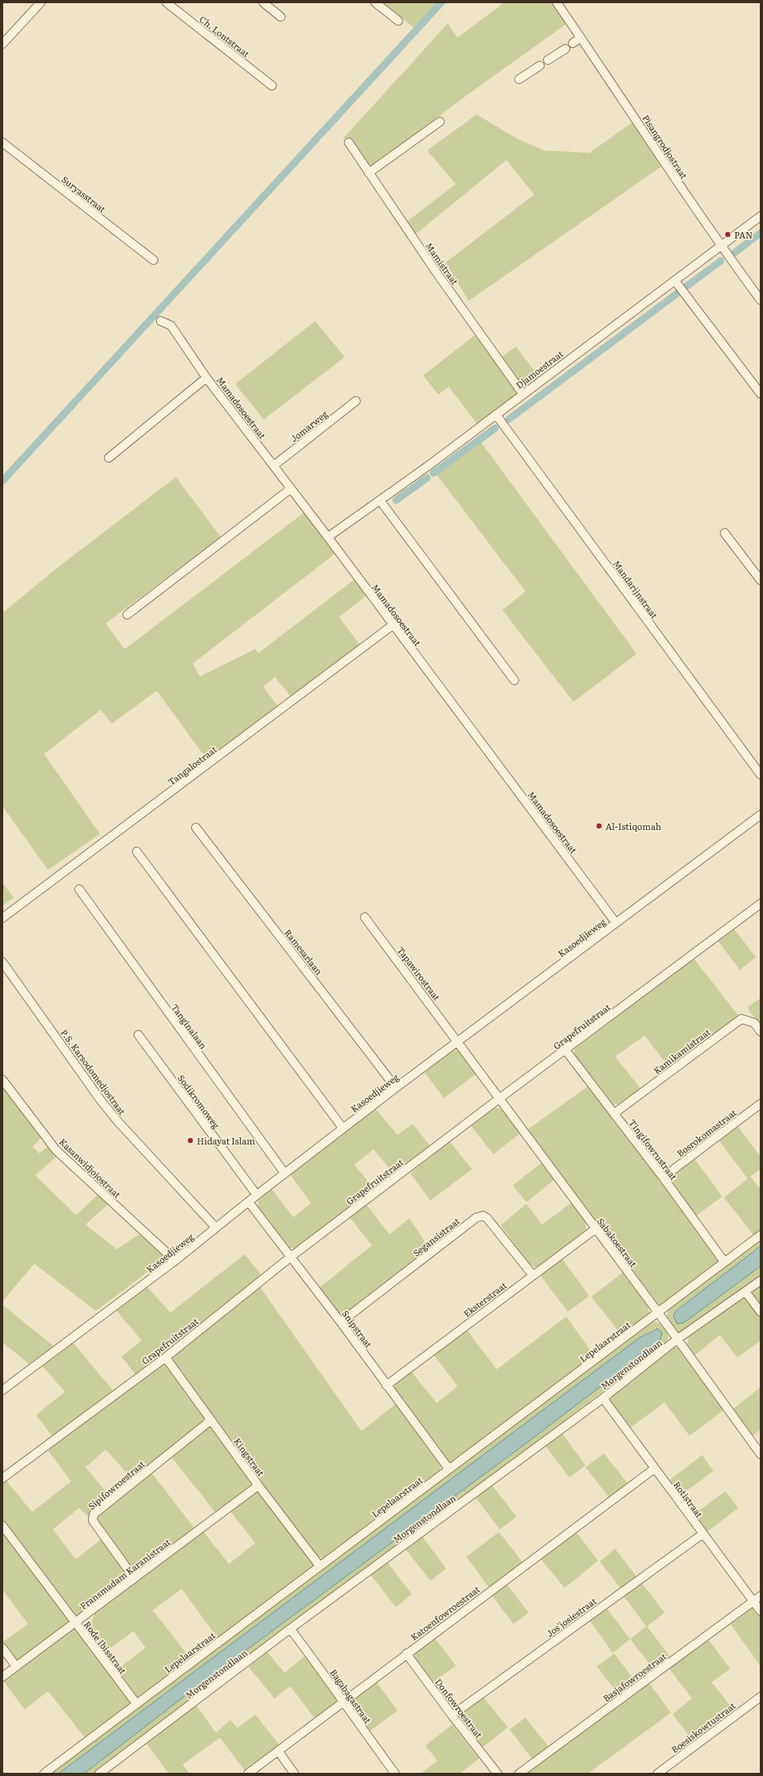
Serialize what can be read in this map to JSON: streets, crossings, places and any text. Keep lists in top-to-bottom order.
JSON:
{
  "streets": {
    "street": [
      "Ch. Lontstraat",
      "Pisangrodjostraat",
      "Suryasstraat",
      "Mamistraat",
      "Djamoestraat",
      "Mamadosoestraat",
      "Jomarweg",
      "Mandarijnstraat",
      "Tangalostraat",
      "Kasoedjieweg",
      "Ramesarlaan",
      "Tapawirostraat",
      "Tanginalaan",
      "Grapefruitstraat",
      "Kamikamistraat",
      "P.S. Karsodomedjostraat",
      "Sodikromoweg",
      "Bosrokomastraat",
      "Tingifowrustraat",
      "Kasanwidjojostraat",
      "Segansistraat",
      "Sabakoestraat",
      "Eksterstraat",
      "Snipstraat",
      "Lepelaarstraat",
      "Morgenstondlaan",
      "Kingstraat",
      "Sipifowroestraat",
      "Rotistraat",
      "Fransmadam Karanistraat",
      "Katoenfowroestraat",
      "Jos'josiestraat",
      "Rode Ibisstraat",
      "Basjafowroestraat",
      "Bagabagastraat",
      "Donfowroestraat",
      "Boesiskowtustraat"
    ]
  },
  "crossings": [
    ["Pisangrodjostraat", "Djamoestraat"],
    ["Mamistraat", "Djamoestraat"],
    ["Djamoestraat", "Mamadosoestraat"],
    ["Djamoestraat", "Mandarijnstraat"],
    ["Mamadosoestraat", "Jomarweg"],
    ["Mamadosoestraat", "Tangalostraat"],
    ["Mamadosoestraat", "Kasoedjieweg"],
    ["Kasoedjieweg", "Ramesarlaan"],
    ["Kasoedjieweg", "Tapawirostraat"],
    ["Kasoedjieweg", "Tanginalaan"],
    ["Kasoedjieweg", "P.S. Karsodomedjostraat"],
    ["Kasoedjieweg", "Sodikromoweg"],
    ["Kasoedjieweg", "Kasanwidjojostraat"],
    ["Kasoedjieweg", "Sabakoestraat"],
    ["Kasoedjieweg", "Snipstraat"],
    ["Tapawirostraat", "Sabakoestraat"],
    ["Grapefruitstraat", "Tingifowrustraat"],
    ["Grapefruitstraat", "Sabakoestraat"],
    ["Grapefruitstraat", "Snipstraat"],
    ["Grapefruitstraat", "Kingstraat"],
    ["Kamikamistraat", "Tingifowrustraat"],
    ["Bosrokomastraat", "Tingifowrustraat"],
    ["Tingifowrustraat", "Lepelaarstraat"],
    ["Segansistraat", "Eksterstraat"],
    ["Segansistraat", "Snipstraat"],
    ["Sabakoestraat", "Eksterstraat"],
    ["Sabakoestraat", "Lepelaarstraat"],
    ["Sabakoestraat", "Morgenstondlaan"],
    ["Eksterstraat", "Snipstraat"],
    ["Snipstraat", "Lepelaarstraat"],
    ["Lepelaarstraat", "Kingstraat"],
    ["Lepelaarstraat", "Rode Ibisstraat"],
    ["Morgenstondlaan", "Rotistraat"],
    ["Morgenstondlaan", "Bagabagastraat"],
    ["Kingstraat", "Sipifowroestraat"],
    ["Kingstraat", "Fransmadam Karanistraat"],
    ["Sipifowroestraat", "Fransmadam Karanistraat"],
    ["Rotistraat", "Katoenfowroestraat"],
    ["Rotistraat", "Jos'josiestraat"],
    ["Rotistraat", "Basjafowroestraat"],
    ["Fransmadam Karanistraat", "Rode Ibisstraat"],
    ["Katoenfowroestraat", "Bagabagastraat"],
    ["Katoenfowroestraat", "Donfowroestraat"],
    ["Jos'josiestraat", "Donfowroestraat"]
  ],
  "places": ["PAN", "Al-Istiqomah", "Hidayat Islam"]
}
